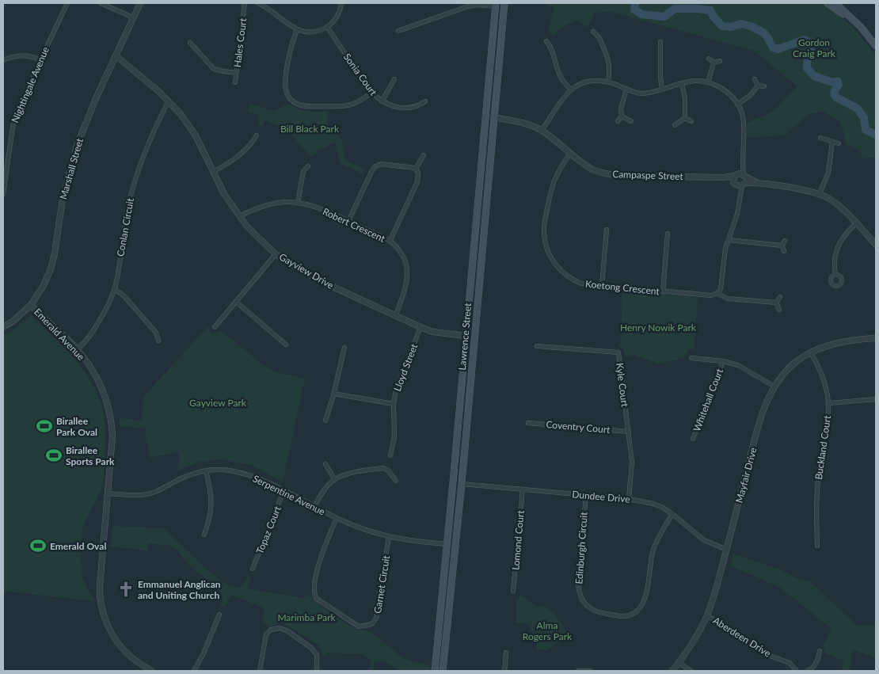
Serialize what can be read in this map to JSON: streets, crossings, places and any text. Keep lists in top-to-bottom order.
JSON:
{
  "streets": {
    "main road": ["Lawrence Street"],
    "street": [
      "Hales Court",
      "Sonia Court",
      "Nightingale Avenue",
      "Marshall Street",
      "Campaspe Street",
      "Robert Crescent",
      "Conlan Circuit",
      "Gayview Drive",
      "Koetong Crescent",
      "Emerald Avenue",
      "Lloyd Street",
      "Kyle Court",
      "Whitehall Court",
      "Coventry Court",
      "Buckland Court",
      "Mayfair Drive",
      "Serpentine Avenue",
      "Dundee Drive",
      "Topaz Court",
      "Lomond Court",
      "Edinburgh Circuit",
      "Garnet Circuit",
      "Aberdeen Drive"
    ]
  },
  "crossings": [
    ["Marshall Street", "Gayview Drive"],
    ["Marshall Street", "Emerald Avenue"],
    ["Campaspe Street", "Koetong Crescent"],
    ["Campaspe Street", "Lawrence Street"],
    ["Robert Crescent", "Gayview Drive"],
    ["Conlan Circuit", "Gayview Drive"],
    ["Conlan Circuit", "Emerald Avenue"],
    ["Gayview Drive", "Lawrence Street"],
    ["Gayview Drive", "Lloyd Street"],
    ["Emerald Avenue", "Serpentine Avenue"],
    ["Lawrence Street", "Serpentine Avenue"],
    ["Lawrence Street", "Dundee Drive"],
    ["Kyle Court", "Coventry Court"],
    ["Kyle Court", "Dundee Drive"],
    ["Buckland Court", "Mayfair Drive"],
    ["Mayfair Drive", "Dundee Drive"],
    ["Mayfair Drive", "Aberdeen Drive"],
    ["Serpentine Avenue", "Topaz Court"],
    ["Serpentine Avenue", "Garnet Circuit"],
    ["Dundee Drive", "Lomond Court"],
    ["Dundee Drive", "Edinburgh Circuit"]
  ],
  "parks": [
    "Gordon Craig Park",
    "Bill Black Park",
    "Henry Nowik Park",
    "Gayview Park",
    "Marimba Park",
    "Alma Rogers Park"
  ],
  "places": {
    "sports": ["Birallee Park Oval", "Birallee Sports Park", "Emerald Oval"],
    "church": ["Emmanuel Anglican and Uniting Church"]
  }
}
